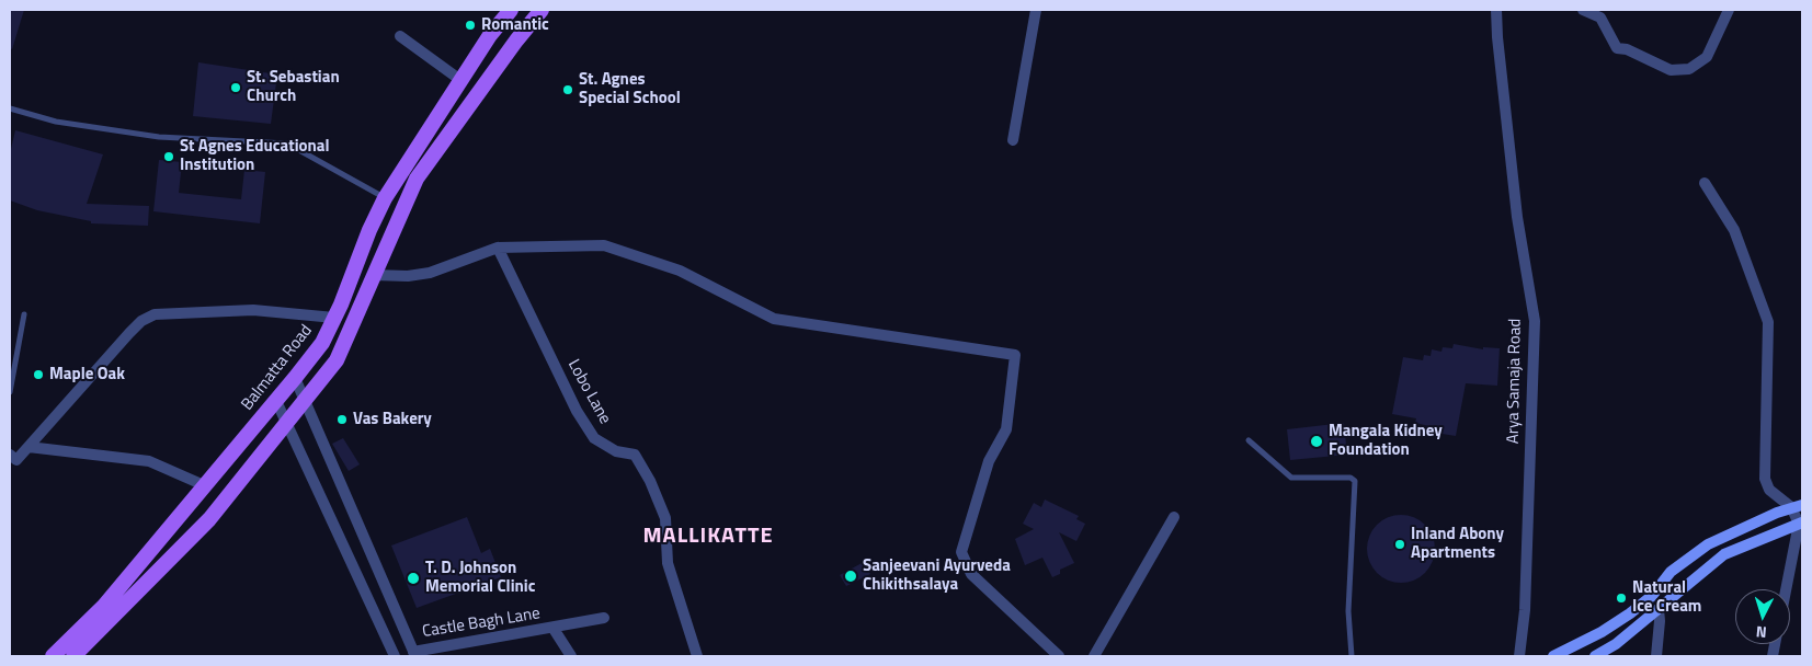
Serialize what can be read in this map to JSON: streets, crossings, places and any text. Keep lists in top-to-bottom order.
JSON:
{
  "streets": {
    "main road": ["Balmatta Road"],
    "street": ["Arya Samaja Road", "Lobo Lane", "Castle Bagh Lane"]
  },
  "districts": ["MALLIKATTE"],
  "places": [
    "Romantic",
    "St. Sebastian Church",
    "St. Agnes Special School",
    "St Agnes Educational Institution",
    "Maple Oak",
    "Vas Bakery",
    "Mangala Kidney Foundation",
    "Inland Abony Apartments",
    "Sanjeevani Ayurveda Chikithsalaya",
    "T. D. Johnson Memorial Clinic",
    "Natural Ice Cream"
  ],
  "north": "bottom"
}
